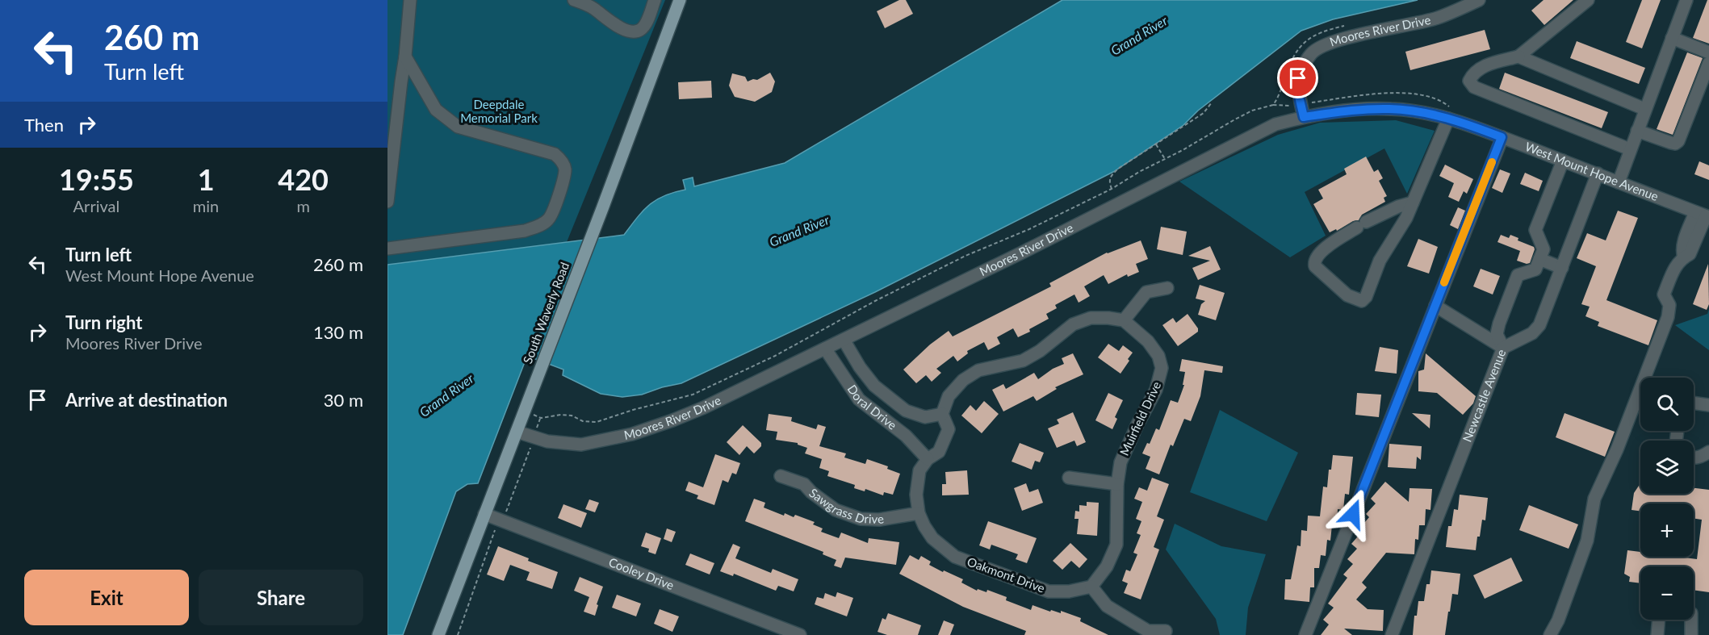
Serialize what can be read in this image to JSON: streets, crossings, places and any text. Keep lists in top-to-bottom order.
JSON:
{
  "streets": {
    "main road": ["South Waverly Road"],
    "street": [
      "Moores River Drive",
      "West Mount Hope Avenue",
      "Newcastle Avenue",
      "Doral Drive",
      "Muirfield Drive",
      "Sawgrass Drive",
      "Cooley Drive",
      "Oakmont Drive"
    ]
  },
  "crossings": [
    ["Moores River Drive", "West Mount Hope Avenue"],
    ["Moores River Drive", "South Waverly Road"],
    ["Moores River Drive", "Doral Drive"],
    ["West Mount Hope Avenue", "Newcastle Avenue"],
    ["South Waverly Road", "Cooley Drive"],
    ["Doral Drive", "Oakmont Drive"],
    ["Sawgrass Drive", "Oakmont Drive"]
  ],
  "water": ["Grand River"],
  "parks": ["Deepdale Memorial Park"],
  "page": {
    "turn": ["260 m", "Turn left"],
    "then": "Then",
    "eta": [
      "19:55",
      "Arrival",
      "1",
      "min",
      "420",
      "m"
    ],
    "list": [
      {
        "name": "Turn left",
        "note": "West Mount Hope Avenue",
        "value": "260 m"
      },
      {
        "name": "Turn right",
        "note": "Moores River Drive",
        "value": "130 m"
      },
      {
        "name": "Arrive at destination",
        "value": "30 m"
      }
    ],
    "map_buttons": ["+", "−"],
    "buttons": ["Exit", "Share"]
  }
}
